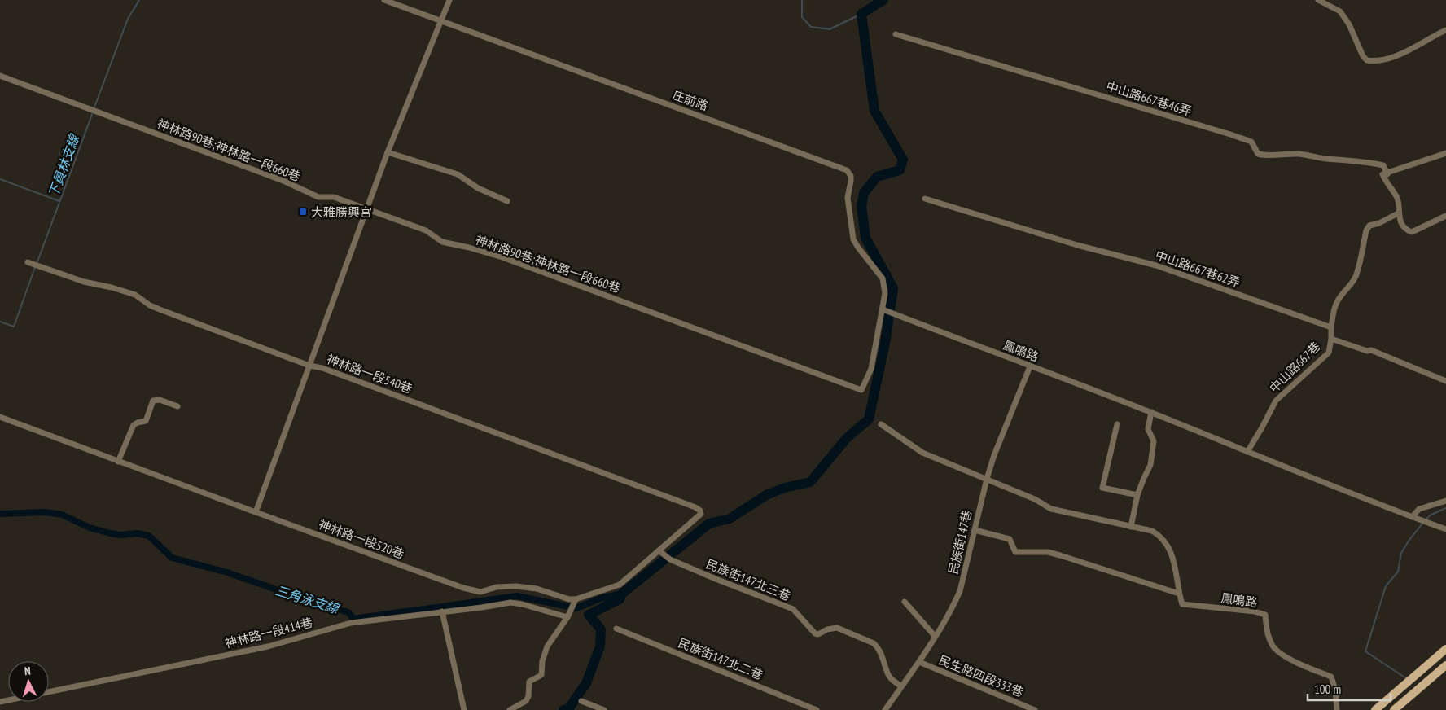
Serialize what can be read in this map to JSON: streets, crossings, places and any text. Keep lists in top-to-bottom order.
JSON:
{
  "streets": {
    "street": [
      "中山路667巷46弄",
      "庄前路",
      "神林路90巷;神林路一段660巷",
      "中山路667巷62弄",
      "鳳鳴路",
      "中山路667巷",
      "神林路一段540巷",
      "神林路一段520巷",
      "民族街147巷",
      "民族街147北三巷",
      "神林路一段414巷",
      "民族街147北二巷",
      "民生路四段333巷"
    ]
  },
  "crossings": [
    ["庄前路", "神林路90巷;神林路一段660巷"],
    ["庄前路", "鳳鳴路"],
    ["鳳鳴路", "中山路667巷"],
    ["鳳鳴路", "民族街147巷"],
    ["神林路一段540巷", "民族街147北三巷"],
    ["民族街147巷", "民族街147北三巷"],
    ["民族街147巷", "民生路四段333巷"]
  ],
  "water": ["下員林支線", "三角泳支線"],
  "places": {
    "transit": ["大雅勝興宮"]
  },
  "scale_bar": "100 m",
  "north": "top"
}
